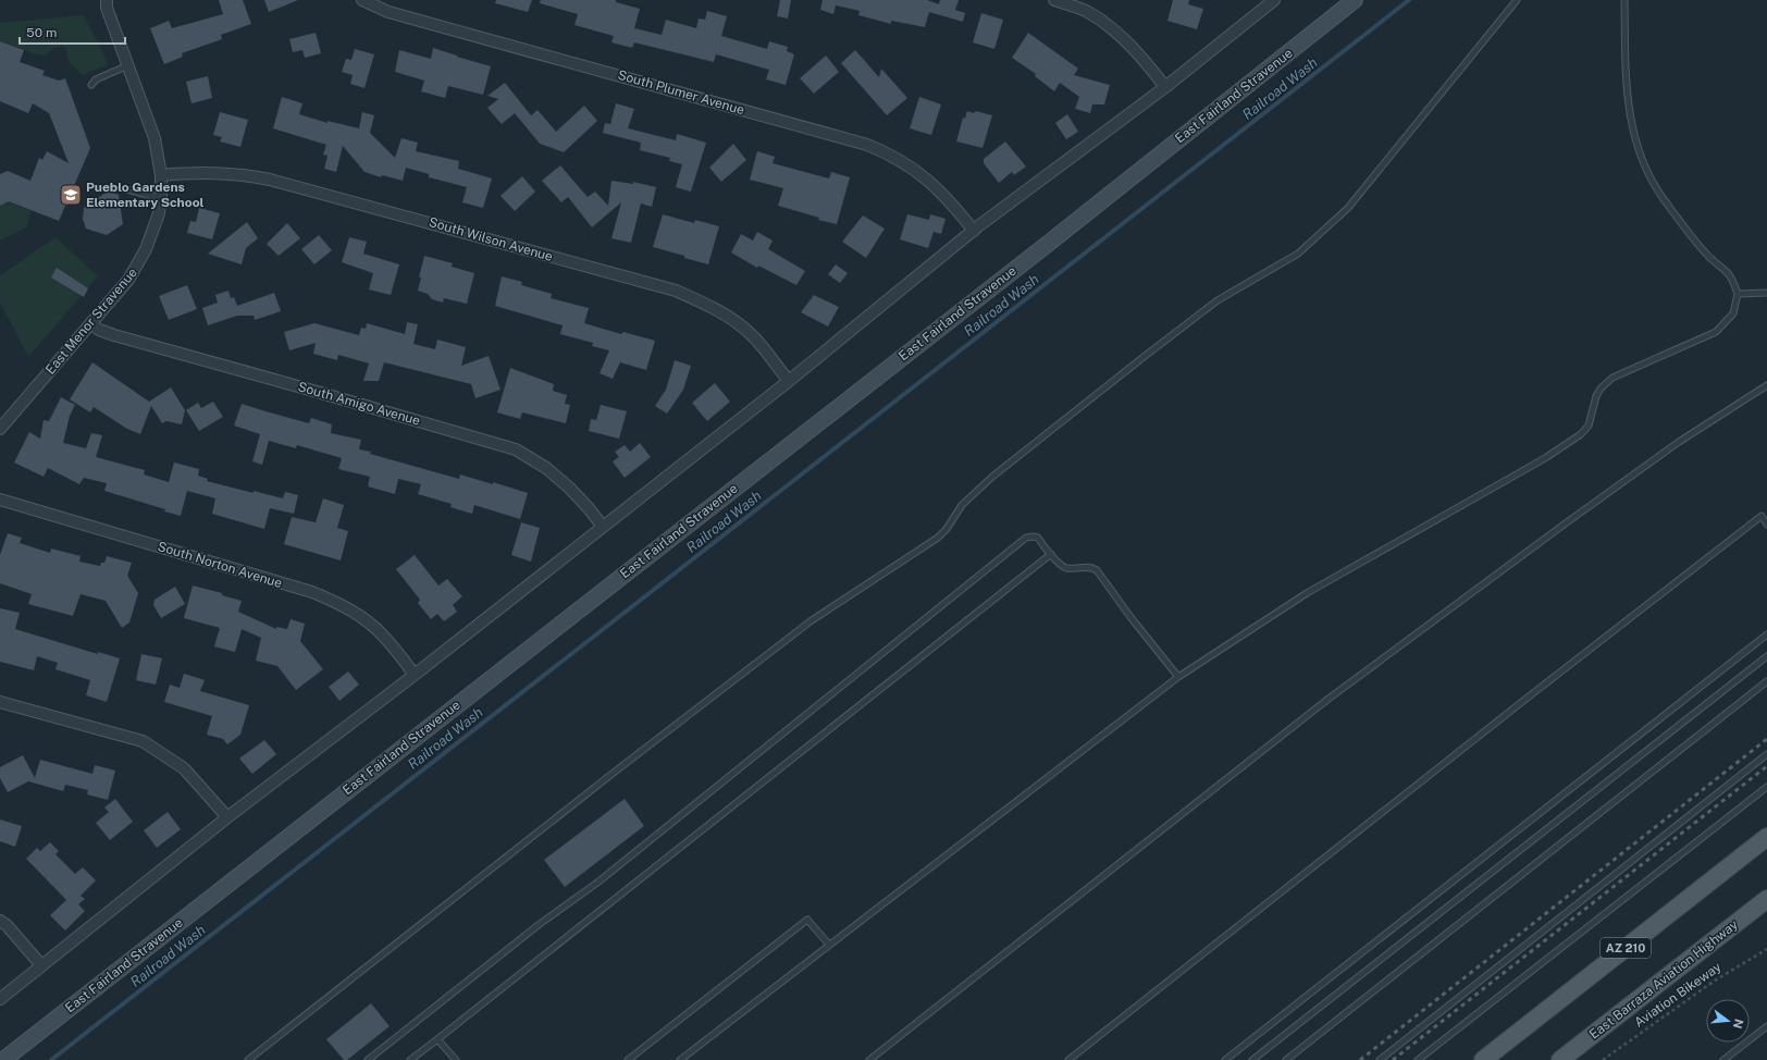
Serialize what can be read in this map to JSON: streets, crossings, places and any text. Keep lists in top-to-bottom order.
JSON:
{
  "streets": {
    "main road": ["AZ 210", "East Barraza Aviation Highway"],
    "street": [
      "South Plumer Avenue",
      "East Fairland Stravenue",
      "South Wilson Avenue",
      "East Menor Stravenue",
      "South Amigo Avenue",
      "South Norton Avenue"
    ],
    "path": ["Aviation Bikeway"]
  },
  "crossings": [
    ["South Wilson Avenue", "East Menor Stravenue"],
    ["East Menor Stravenue", "South Amigo Avenue"]
  ],
  "water": ["Railroad Wash"],
  "places": {
    "school or university": ["Pueblo Gardens Elementary School"]
  },
  "scale_bar": "50 m",
  "north": "right"
}
